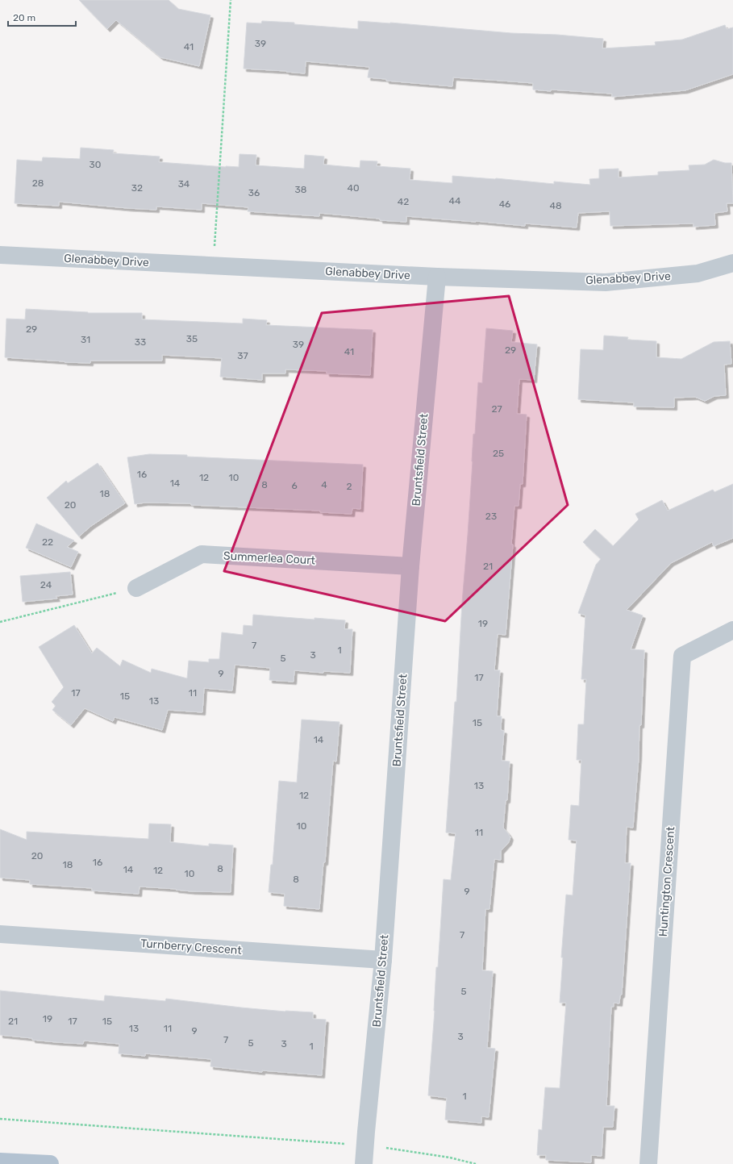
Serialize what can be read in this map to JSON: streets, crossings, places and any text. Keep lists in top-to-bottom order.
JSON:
{
  "streets": {
    "street": [
      "Glenabbey Drive",
      "Bruntsfield Street",
      "Summerlea Court",
      "Huntington Crescent",
      "Turnberry Crescent"
    ]
  },
  "crossings": [
    ["Glenabbey Drive", "Bruntsfield Street"],
    ["Bruntsfield Street", "Summerlea Court"],
    ["Bruntsfield Street", "Turnberry Crescent"]
  ],
  "house_numbers": [
    "39",
    "41",
    "30",
    "28",
    "34",
    "32",
    "40",
    "38",
    "36",
    "44",
    "42",
    "46",
    "48",
    "29",
    "35",
    "31",
    "33",
    "39",
    "29",
    "41",
    "37",
    "27",
    "25",
    "16",
    "12",
    "10",
    "14",
    "8",
    "4",
    "6",
    "2",
    "18",
    "20",
    "23",
    "22",
    "21",
    "24",
    "19",
    "7",
    "1",
    "3",
    "5",
    "9",
    "17",
    "17",
    "11",
    "15",
    "13",
    "15",
    "14",
    "13",
    "12",
    "10",
    "11",
    "20",
    "16",
    "18",
    "8",
    "14",
    "12",
    "10",
    "8",
    "9",
    "7",
    "5",
    "19",
    "21",
    "17",
    "15",
    "13",
    "11",
    "9",
    "3",
    "7",
    "5",
    "3",
    "1",
    "1"
  ],
  "scale_bar": "20 m"
}
